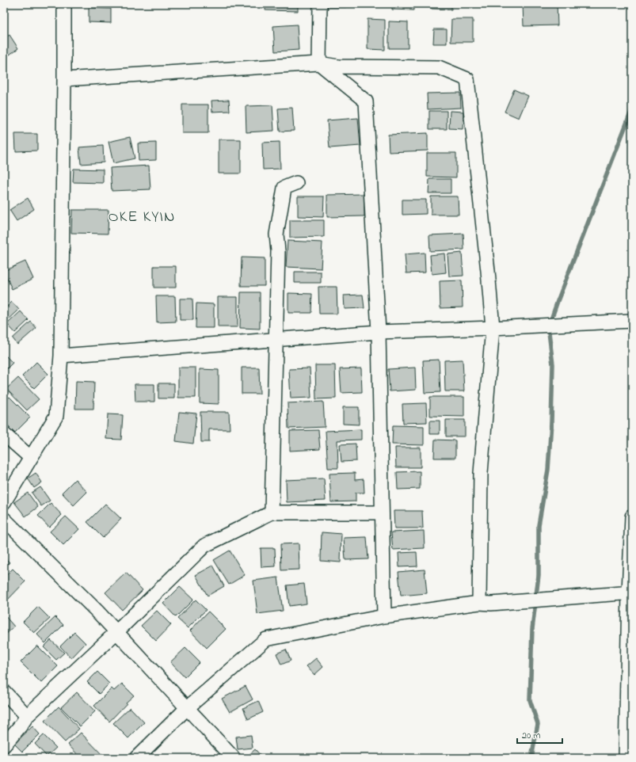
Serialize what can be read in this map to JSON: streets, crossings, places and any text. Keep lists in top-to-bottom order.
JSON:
{
  "districts": ["OKE KYIN"],
  "scale_bar": "20 m"
}
